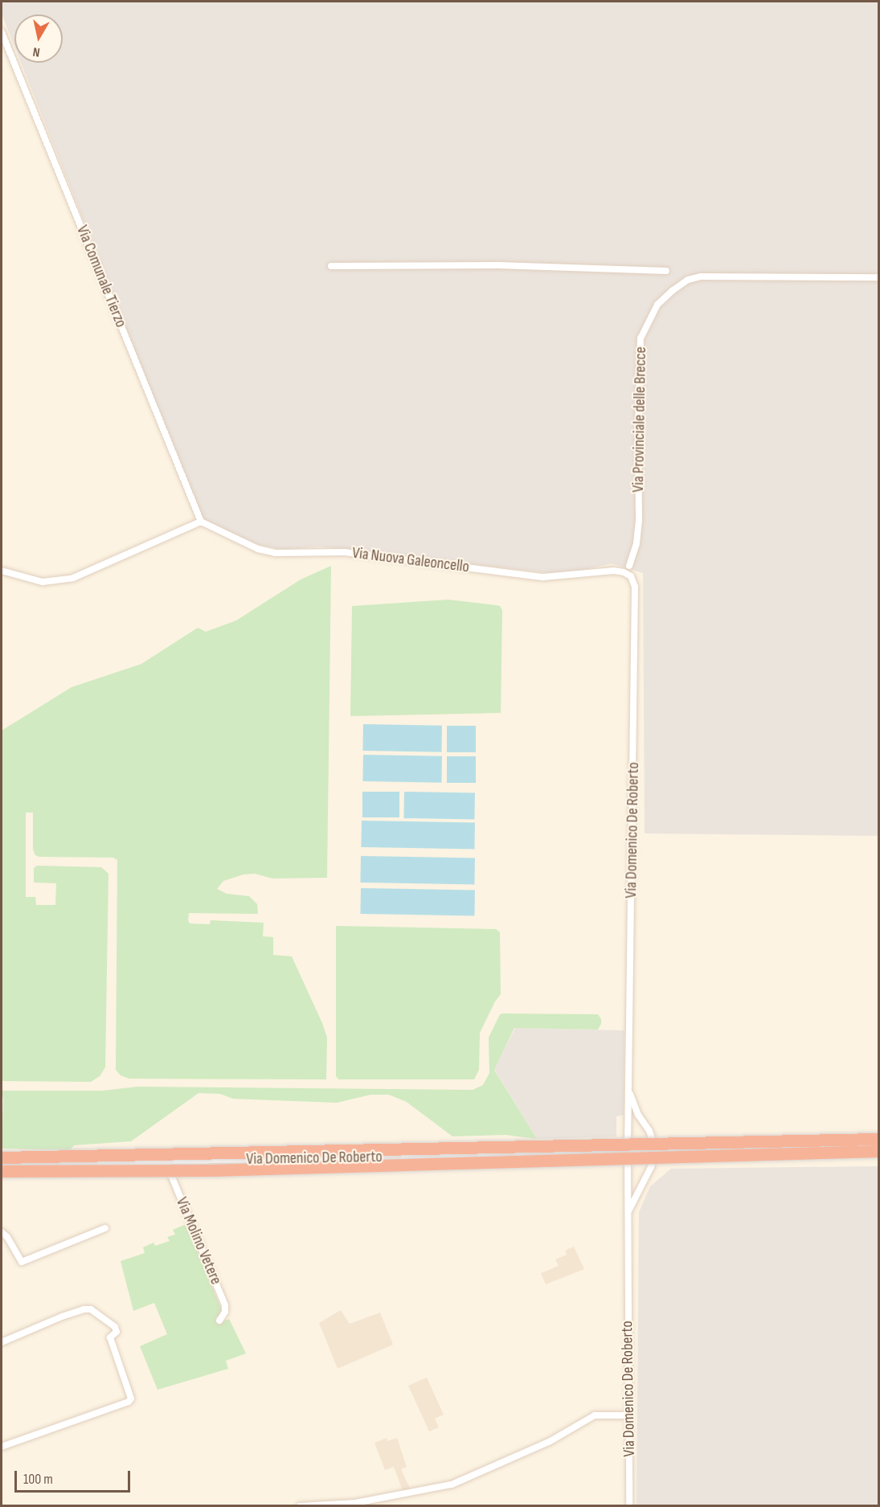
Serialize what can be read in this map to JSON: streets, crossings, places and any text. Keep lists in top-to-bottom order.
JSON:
{
  "streets": {
    "street": [
      "Via Comunale Tierzo",
      "Via Provinciale delle Brecce",
      "Via Nuova Galeoncello",
      "Via Domenico De Roberto",
      "Via Molino Vetere"
    ]
  },
  "crossings": [
    ["Via Comunale Tierzo", "Via Nuova Galeoncello"],
    ["Via Nuova Galeoncello", "Via Domenico De Roberto"],
    ["Via Domenico De Roberto", "Via Molino Vetere"]
  ],
  "scale_bar": "100 m",
  "north": "bottom"
}
